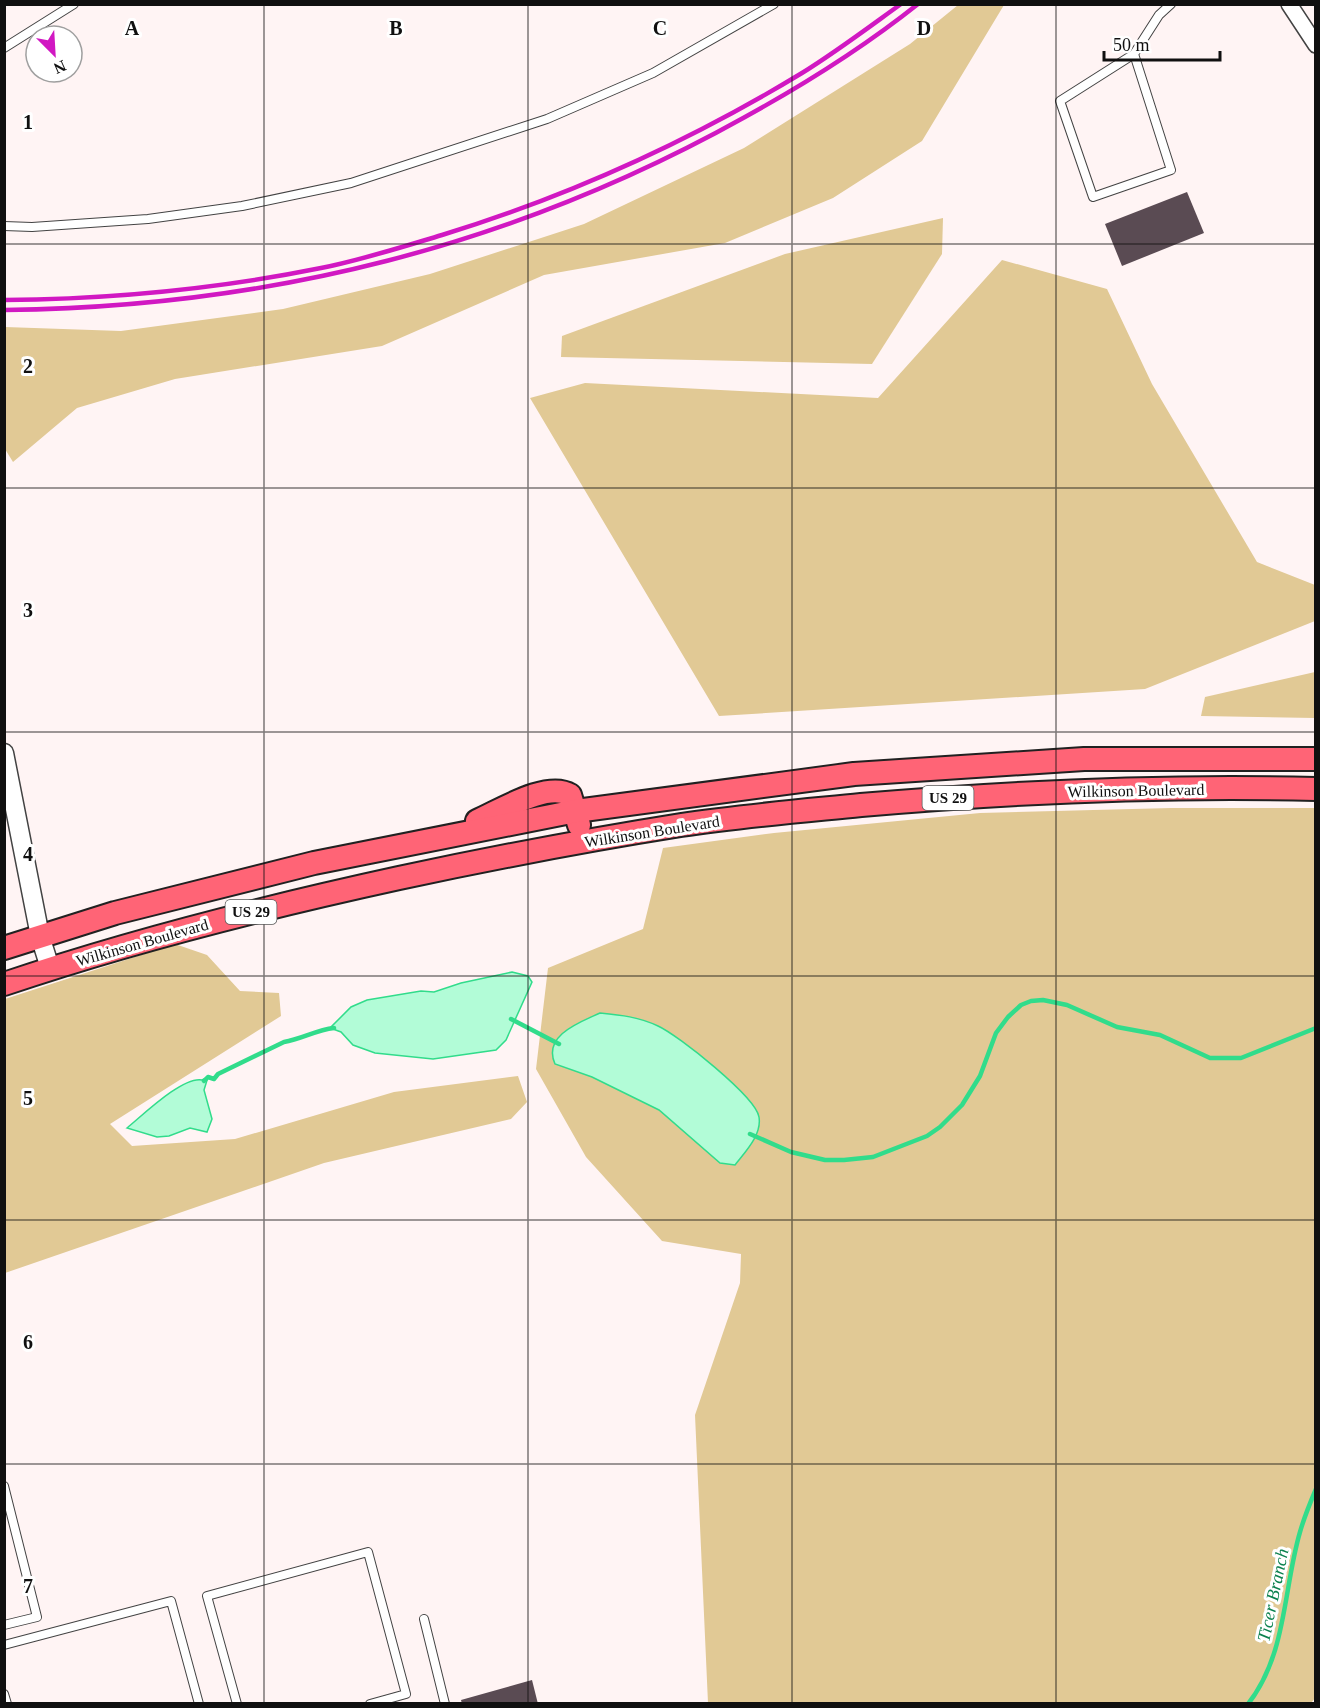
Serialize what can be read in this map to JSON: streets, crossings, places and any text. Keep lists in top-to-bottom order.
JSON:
{
  "streets": {
    "main road": ["Wilkinson Boulevard", "US 29"]
  },
  "water": ["Ticer Branch"],
  "scale_bar": "50 m",
  "north": "bottom right",
  "grid": {
    "columns": [
      "A",
      "B",
      "C",
      "D"
    ],
    "rows": [
      "1",
      "2",
      "3",
      "4",
      "5",
      "6",
      "7"
    ]
  }
}
